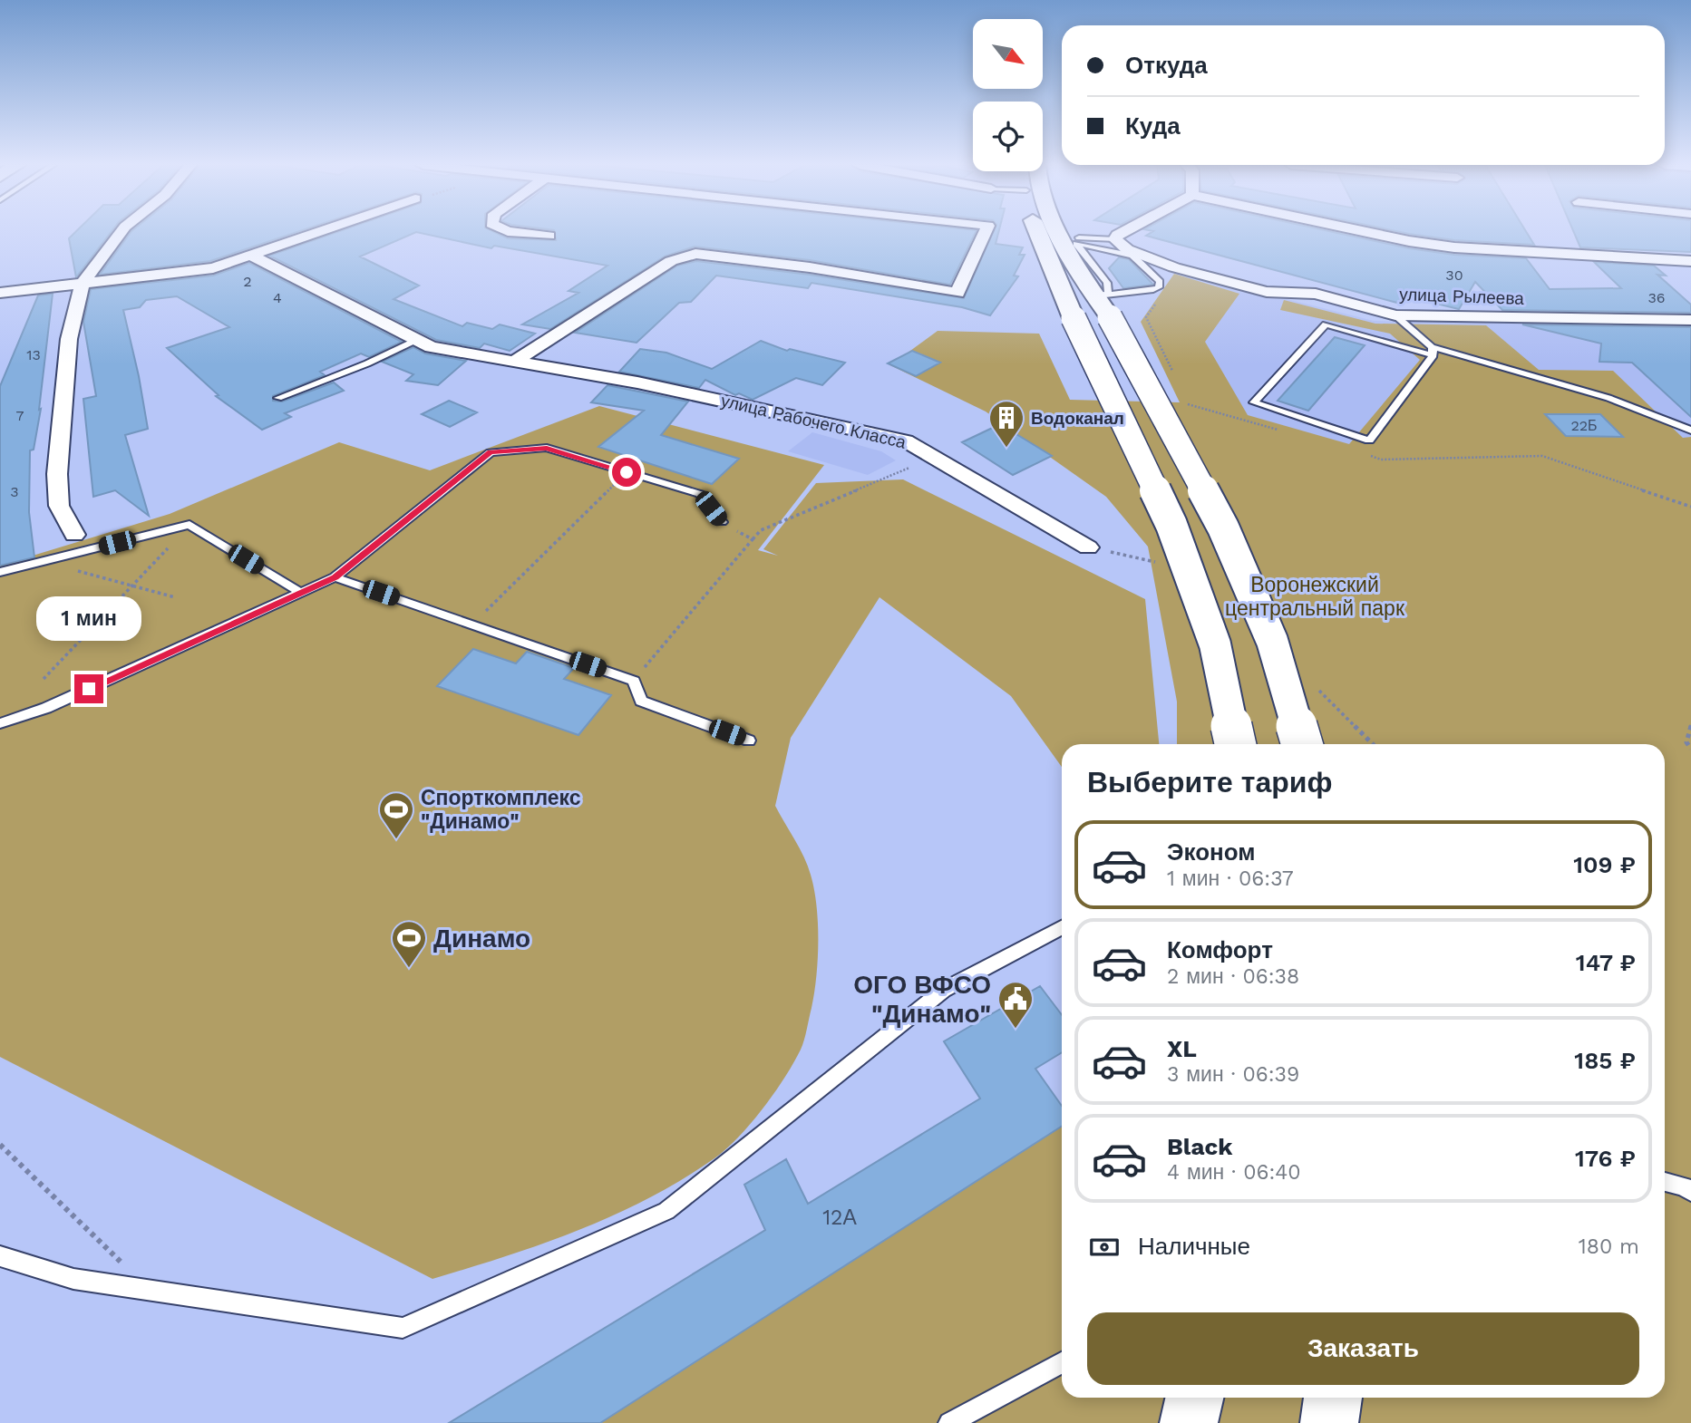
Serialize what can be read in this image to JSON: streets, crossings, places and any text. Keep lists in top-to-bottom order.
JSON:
{
  "streets": {
    "street": ["улица Рылеева", "улица Рабочего Класса"]
  },
  "parks": ["Воронежский центральный парк"],
  "places": {
    "building": ["Водоканал"],
    "sports": ["Спорткомплекс \"Динамо\"", "Динамо"],
    "public building": ["ОГО ВФСО \"Динамо\""]
  },
  "house_numbers": [
    "30",
    "2",
    "4",
    "36",
    "13",
    "7",
    "22Б",
    "3",
    "12А"
  ],
  "north": "bottom right",
  "page": {
    "banner": ["Откуда", "Куда"],
    "bubble": "1 мин",
    "heading": "Выберите тариф",
    "list": [
      {
        "name": "Эконом",
        "note": "1 мин · 06:37",
        "value": "109 ₽"
      },
      {
        "name": "Комфорт",
        "note": "2 мин · 06:38",
        "value": "147 ₽"
      },
      {
        "name": "XL",
        "note": "3 мин · 06:39",
        "value": "185 ₽"
      },
      {
        "name": "Black",
        "note": "4 мин · 06:40",
        "value": "176 ₽"
      }
    ],
    "pay": ["Наличные", "180 m"],
    "buttons": "Заказать"
  }
}
